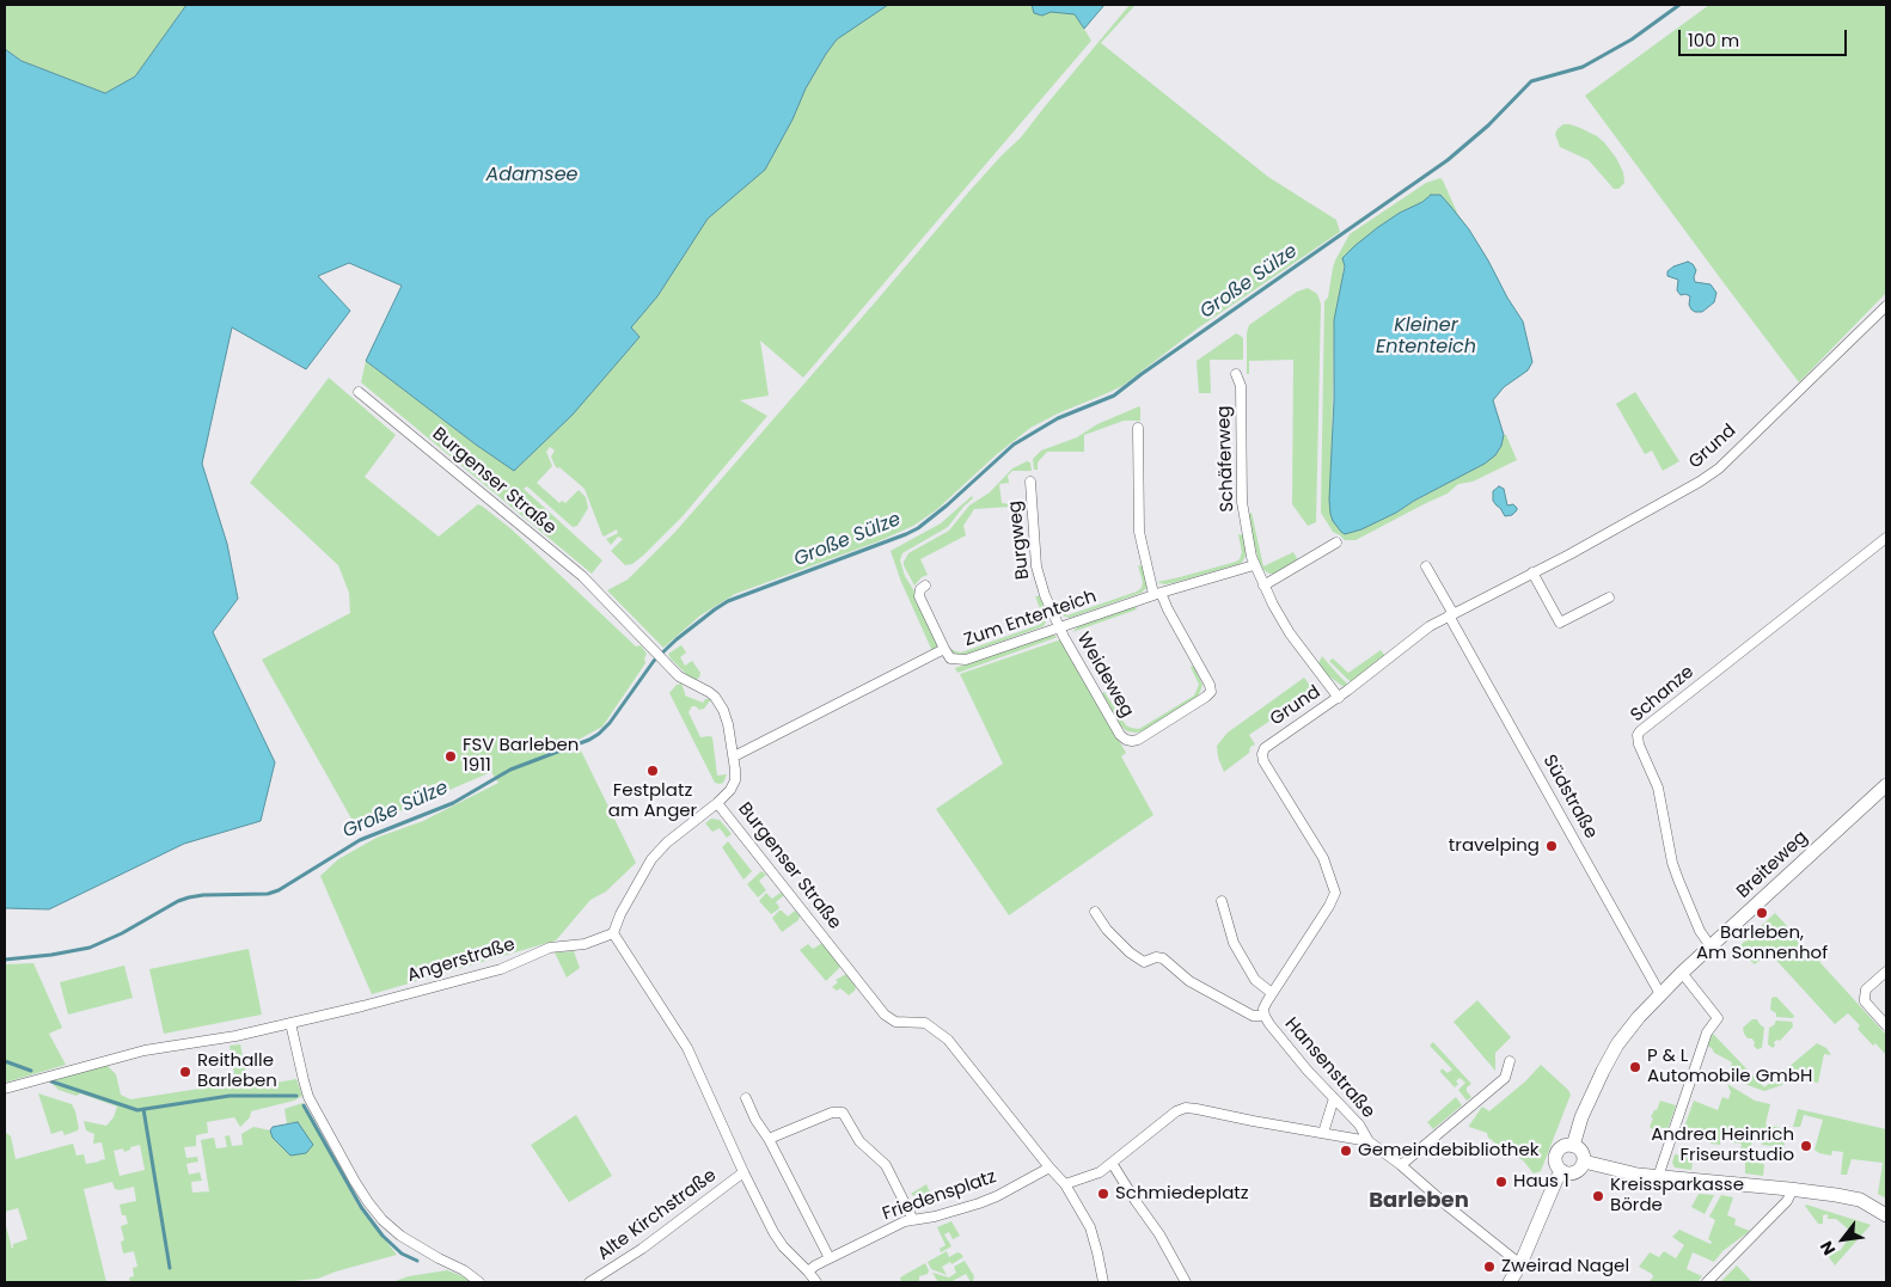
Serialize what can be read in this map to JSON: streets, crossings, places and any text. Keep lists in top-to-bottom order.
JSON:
{
  "streets": {
    "street": [
      "Grund",
      "Schäferweg",
      "Burgenser Straße",
      "Burgweg",
      "Zum Ententeich",
      "Weideweg",
      "Schanze",
      "Südstraße",
      "Breiteweg",
      "Angerstraße",
      "Hansenstraße",
      "Friedensplatz",
      "Alte Kirchstraße"
    ]
  },
  "crossings": [
    ["Grund", "Schäferweg"],
    ["Grund", "Südstraße"],
    ["Grund", "Hansenstraße"],
    ["Schäferweg", "Zum Ententeich"],
    ["Burgenser Straße", "Zum Ententeich"],
    ["Burgenser Straße", "Friedensplatz"],
    ["Burgweg", "Zum Ententeich"],
    ["Burgweg", "Weideweg"],
    ["Zum Ententeich", "Weideweg"],
    ["Schanze", "Breiteweg"],
    ["Südstraße", "Breiteweg"]
  ],
  "districts": ["Barleben"],
  "water": ["Adamsee", "Große Sülze", "Kleiner Ententeich"],
  "places": [
    "FSV Barleben 1911",
    "Festplatz am Anger",
    "travelping",
    "Barleben, Am Sonnenhof",
    "P & L Automobile GmbH",
    "Reithalle Barleben",
    "Andrea Heinrich Friseurstudio",
    "Gemeindebibliothek",
    "Haus 1",
    "Schmiedeplatz",
    "Kreissparkasse Börde",
    "Zweirad Nagel"
  ],
  "scale_bar": "100 m",
  "north": "bottom left"
}
